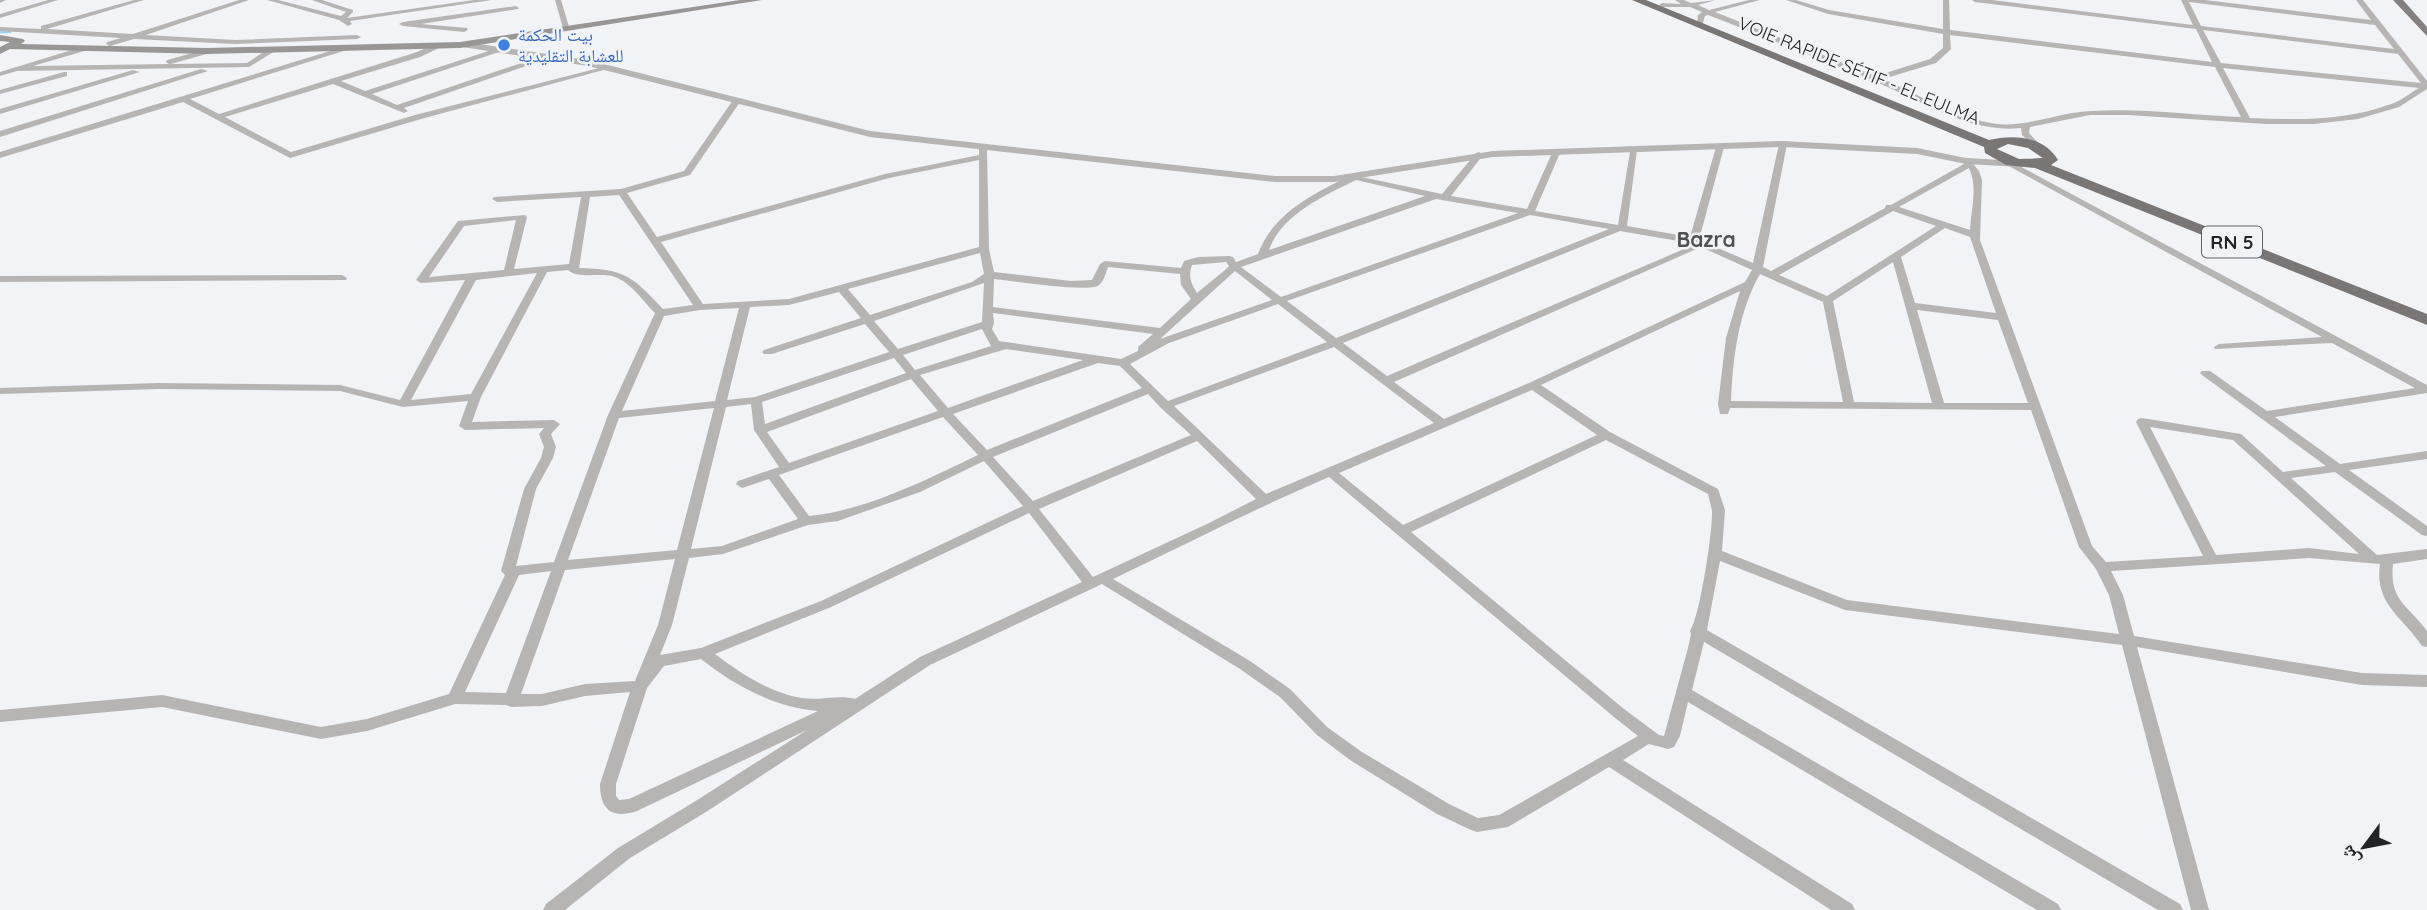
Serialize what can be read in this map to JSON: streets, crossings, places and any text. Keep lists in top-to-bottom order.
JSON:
{
  "streets": {
    "highway": ["VOIE RAPIDE SÉTIF - EL EULMA", "RN 5"]
  },
  "crossings": [
    ["VOIE RAPIDE SÉTIF - EL EULMA", "RN 5"]
  ],
  "districts": ["Bazra"],
  "places": ["بيت الحكمة للعشابة التقليدية"],
  "north": "bottom left"
}
